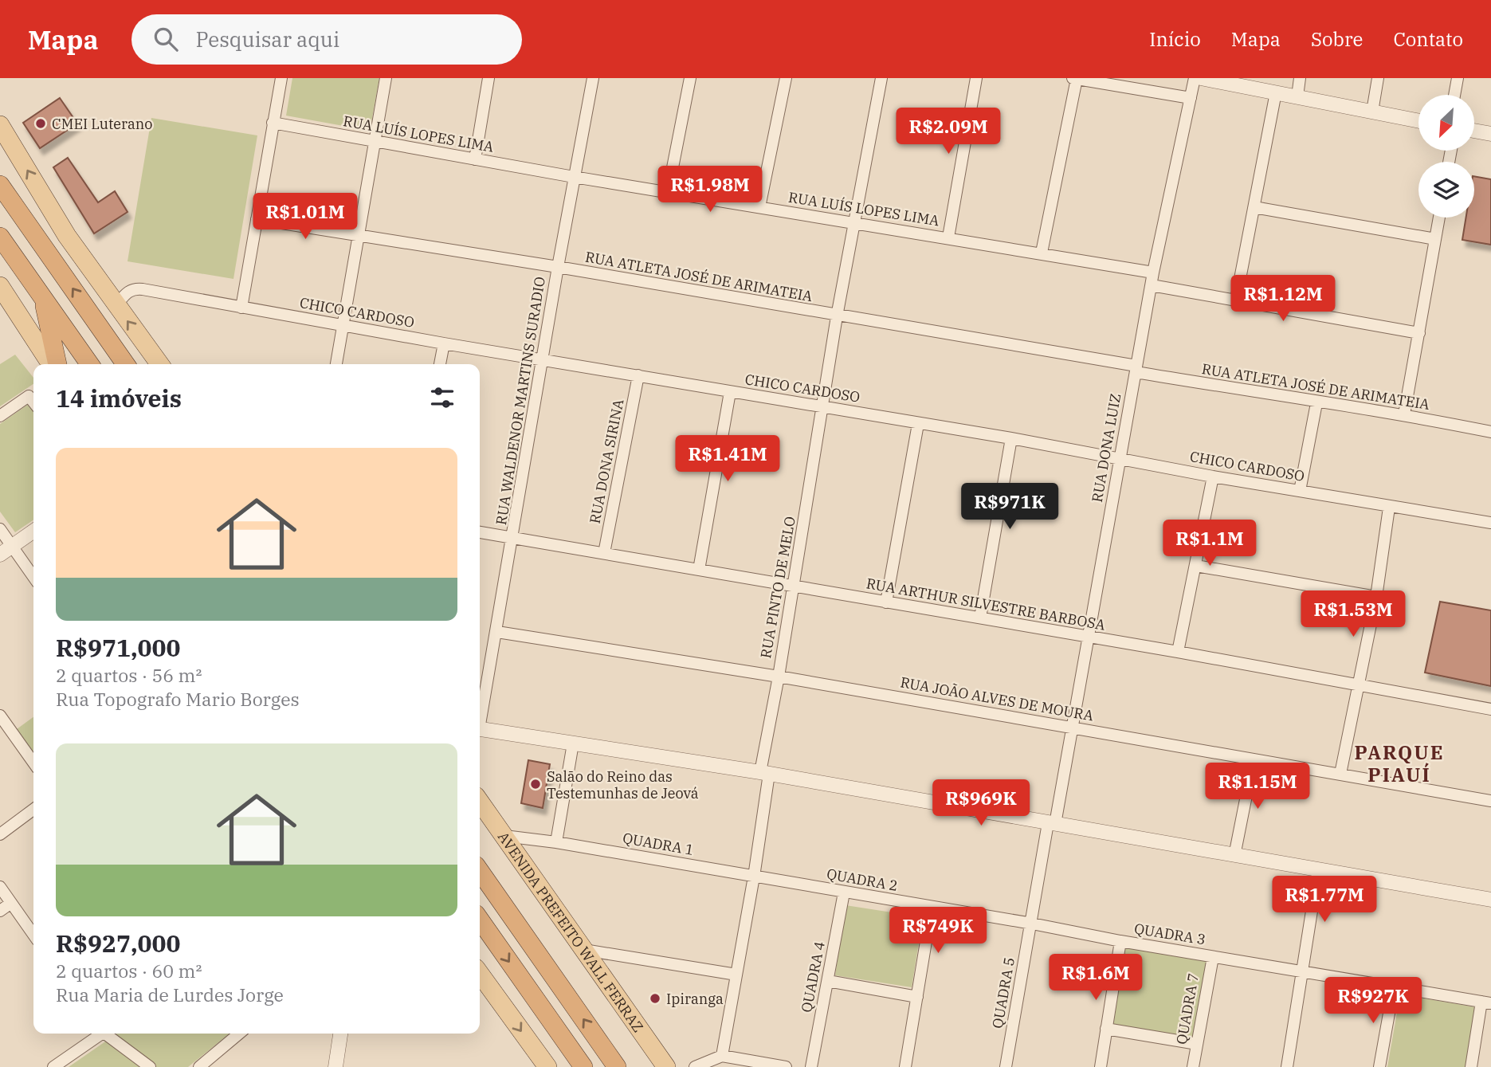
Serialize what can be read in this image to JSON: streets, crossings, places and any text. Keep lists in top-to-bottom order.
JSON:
{
  "streets": {
    "main road": ["AVENIDA PREFEITO WALL FERRAZ"],
    "street": [
      "RUA LUÍS LOPES LIMA",
      "RUA ATLETA JOSÉ DE ARIMATEIA",
      "CHICO CARDOSO",
      "RUA WALDENOR MARTINS SURADIO",
      "RUA DONA LUIZ",
      "RUA DONA SIRINA",
      "RUA PINTO DE MELO",
      "RUA ARTHUR SILVESTRE BARBOSA",
      "RUA JOÃO ALVES DE MOURA",
      "QUADRA 1",
      "QUADRA 2",
      "QUADRA 3",
      "QUADRA 4",
      "QUADRA 5",
      "QUADRA 7"
    ]
  },
  "crossings": [
    ["RUA LUÍS LOPES LIMA", "RUA WALDENOR MARTINS SURADIO"],
    ["RUA LUÍS LOPES LIMA", "RUA DONA LUIZ"],
    ["RUA LUÍS LOPES LIMA", "RUA PINTO DE MELO"],
    ["RUA ATLETA JOSÉ DE ARIMATEIA", "RUA WALDENOR MARTINS SURADIO"],
    ["RUA ATLETA JOSÉ DE ARIMATEIA", "RUA DONA LUIZ"],
    ["RUA ATLETA JOSÉ DE ARIMATEIA", "RUA PINTO DE MELO"],
    ["CHICO CARDOSO", "RUA WALDENOR MARTINS SURADIO"],
    ["CHICO CARDOSO", "RUA DONA LUIZ"],
    ["CHICO CARDOSO", "RUA DONA SIRINA"],
    ["CHICO CARDOSO", "RUA PINTO DE MELO"],
    ["RUA WALDENOR MARTINS SURADIO", "RUA ARTHUR SILVESTRE BARBOSA"],
    ["RUA WALDENOR MARTINS SURADIO", "RUA JOÃO ALVES DE MOURA"],
    ["RUA DONA LUIZ", "RUA ARTHUR SILVESTRE BARBOSA"],
    ["RUA DONA LUIZ", "RUA JOÃO ALVES DE MOURA"],
    ["RUA DONA LUIZ", "QUADRA 2"],
    ["RUA DONA LUIZ", "QUADRA 3"],
    ["RUA DONA LUIZ", "QUADRA 5"],
    ["RUA DONA SIRINA", "RUA ARTHUR SILVESTRE BARBOSA"],
    ["RUA PINTO DE MELO", "RUA ARTHUR SILVESTRE BARBOSA"],
    ["RUA PINTO DE MELO", "RUA JOÃO ALVES DE MOURA"],
    ["RUA PINTO DE MELO", "QUADRA 1"],
    ["RUA PINTO DE MELO", "QUADRA 2"],
    ["QUADRA 1", "QUADRA 2"],
    ["QUADRA 1", "AVENIDA PREFEITO WALL FERRAZ"],
    ["QUADRA 2", "QUADRA 3"],
    ["QUADRA 2", "QUADRA 4"],
    ["QUADRA 2", "QUADRA 5"],
    ["QUADRA 3", "QUADRA 5"],
    ["QUADRA 3", "QUADRA 7"]
  ],
  "districts": ["PARQUE PIAUÍ"],
  "places": ["CMEI Luterano", "Salão do Reino das Testemunhas de Jeová", "Ipiranga"],
  "north": "bottom left",
  "page": {
    "header": "Mapa",
    "search": "Pesquisar aqui",
    "nav": [
      "Início",
      "Mapa",
      "Sobre",
      "Contato"
    ],
    "price": [
      "R$2.09M",
      "R$1.98M",
      "R$1.01M",
      "R$1.12M",
      "R$1.41M",
      "R$971K",
      "R$1.1M",
      "R$1.53M",
      "R$1.15M",
      "R$969K",
      "R$1.77M",
      "R$749K",
      "R$1.6M",
      "R$927K"
    ],
    "heading": "14 imóveis",
    "list": [
      {
        "name": "R$971,000",
        "note": "2 quartos · 56 m² · Rua Topografo Mario Borges"
      },
      {
        "name": "R$927,000",
        "note": "2 quartos · 60 m² · Rua Maria de Lurdes Jorge"
      }
    ]
  }
}
